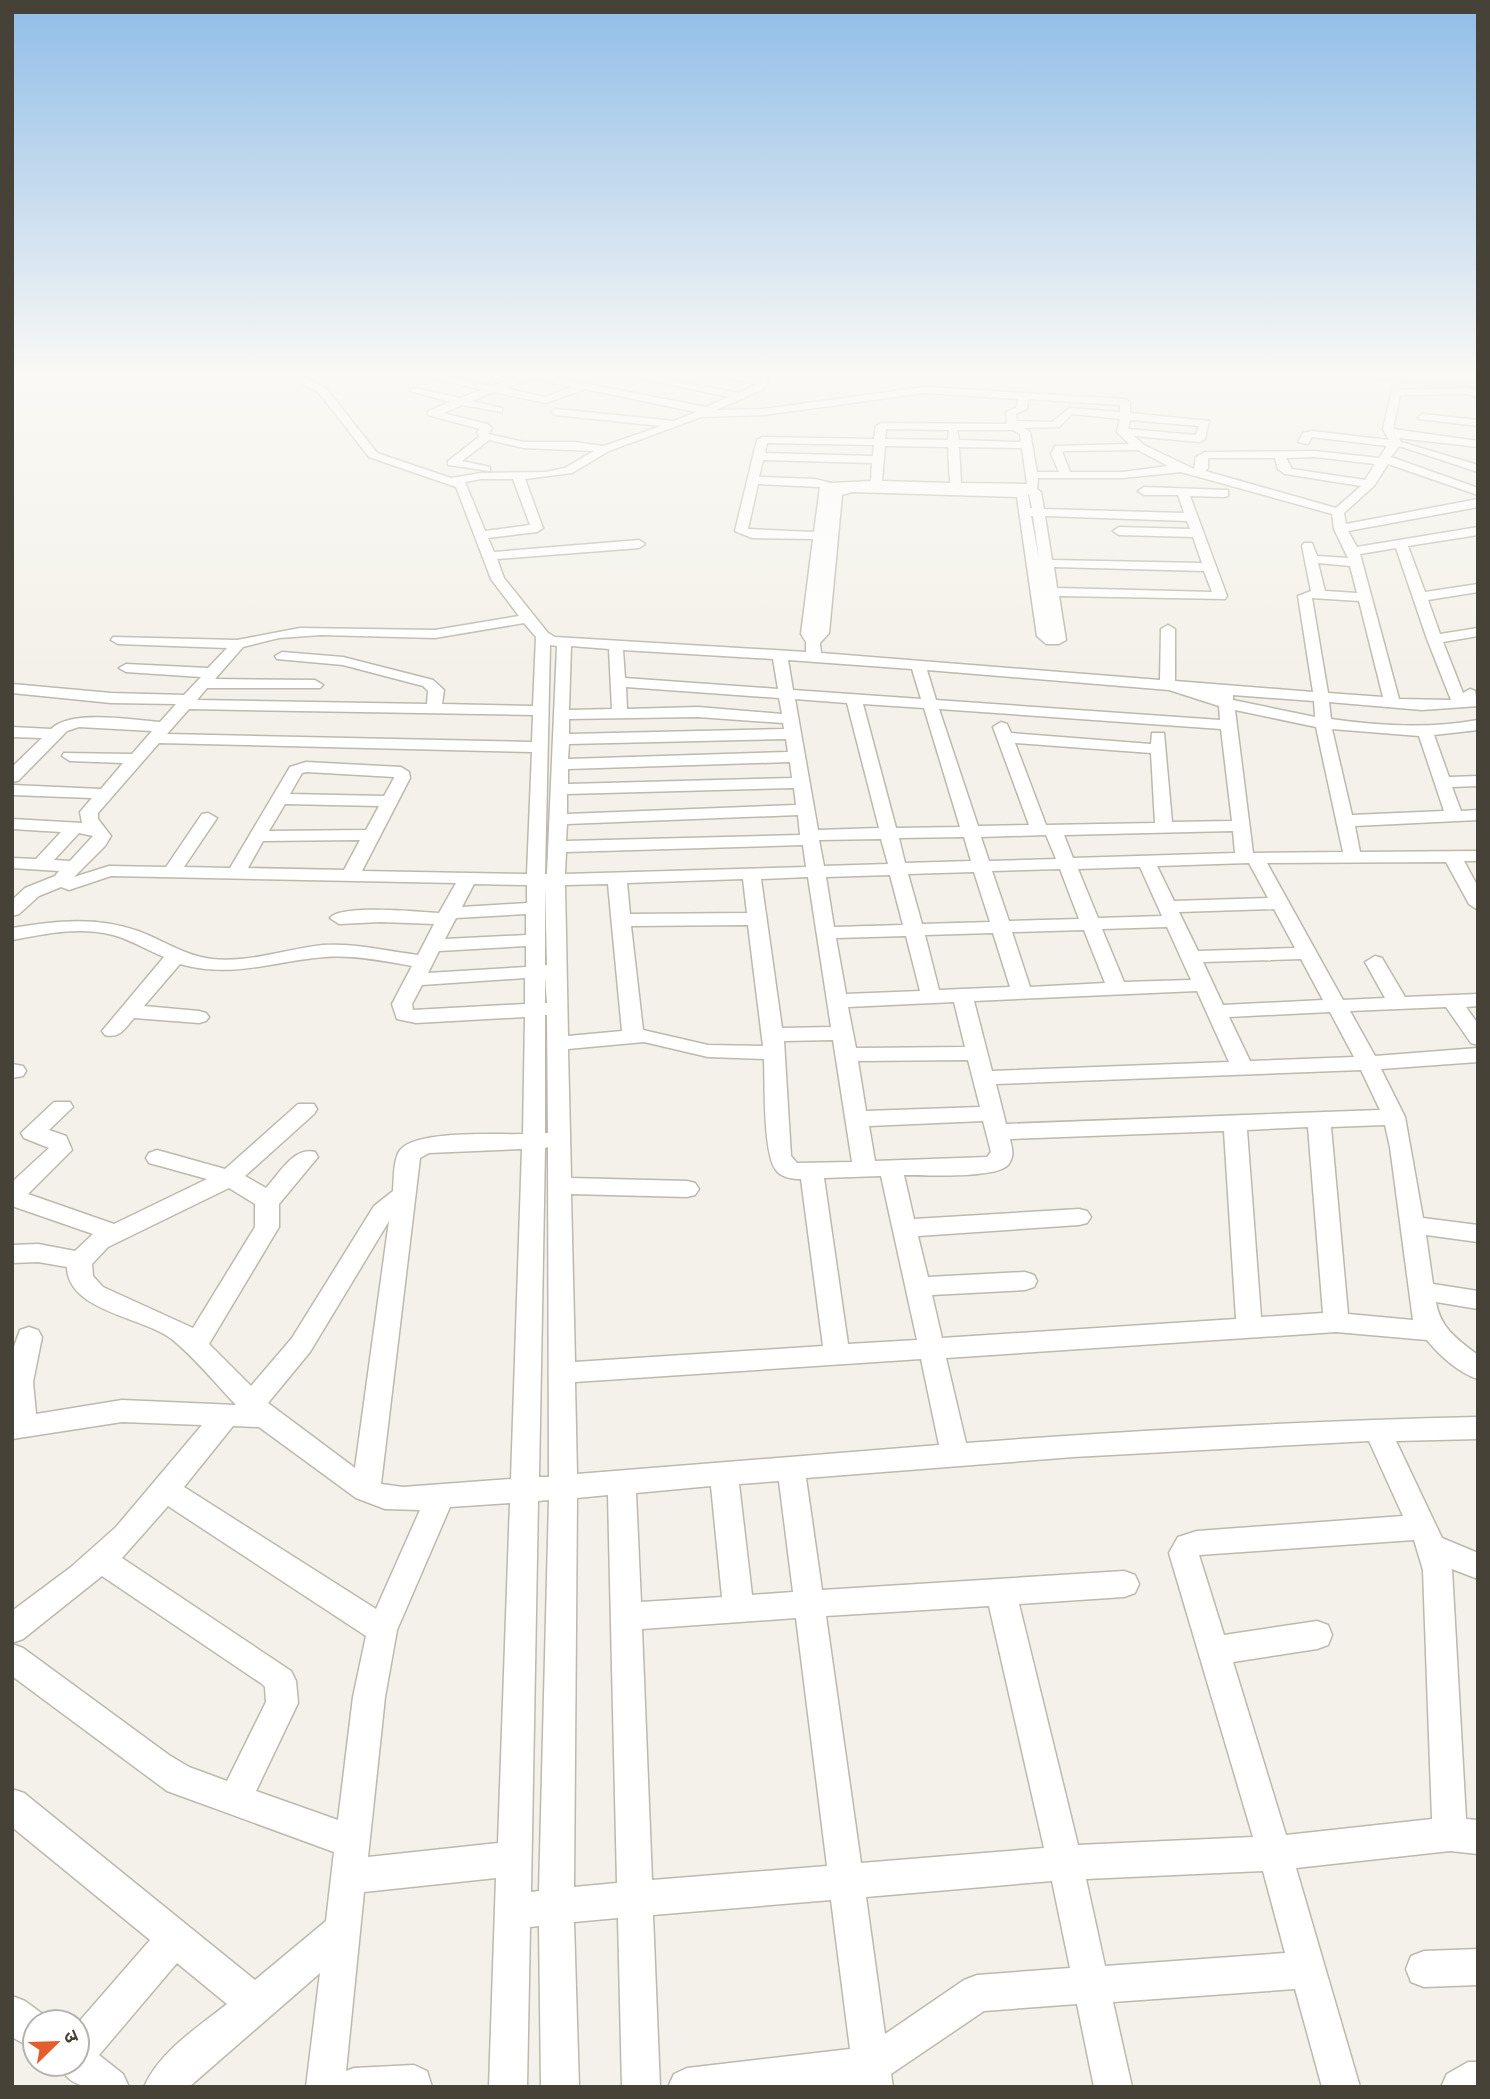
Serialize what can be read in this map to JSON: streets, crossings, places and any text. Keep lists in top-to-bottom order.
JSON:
{
  "north": "top right"
}
